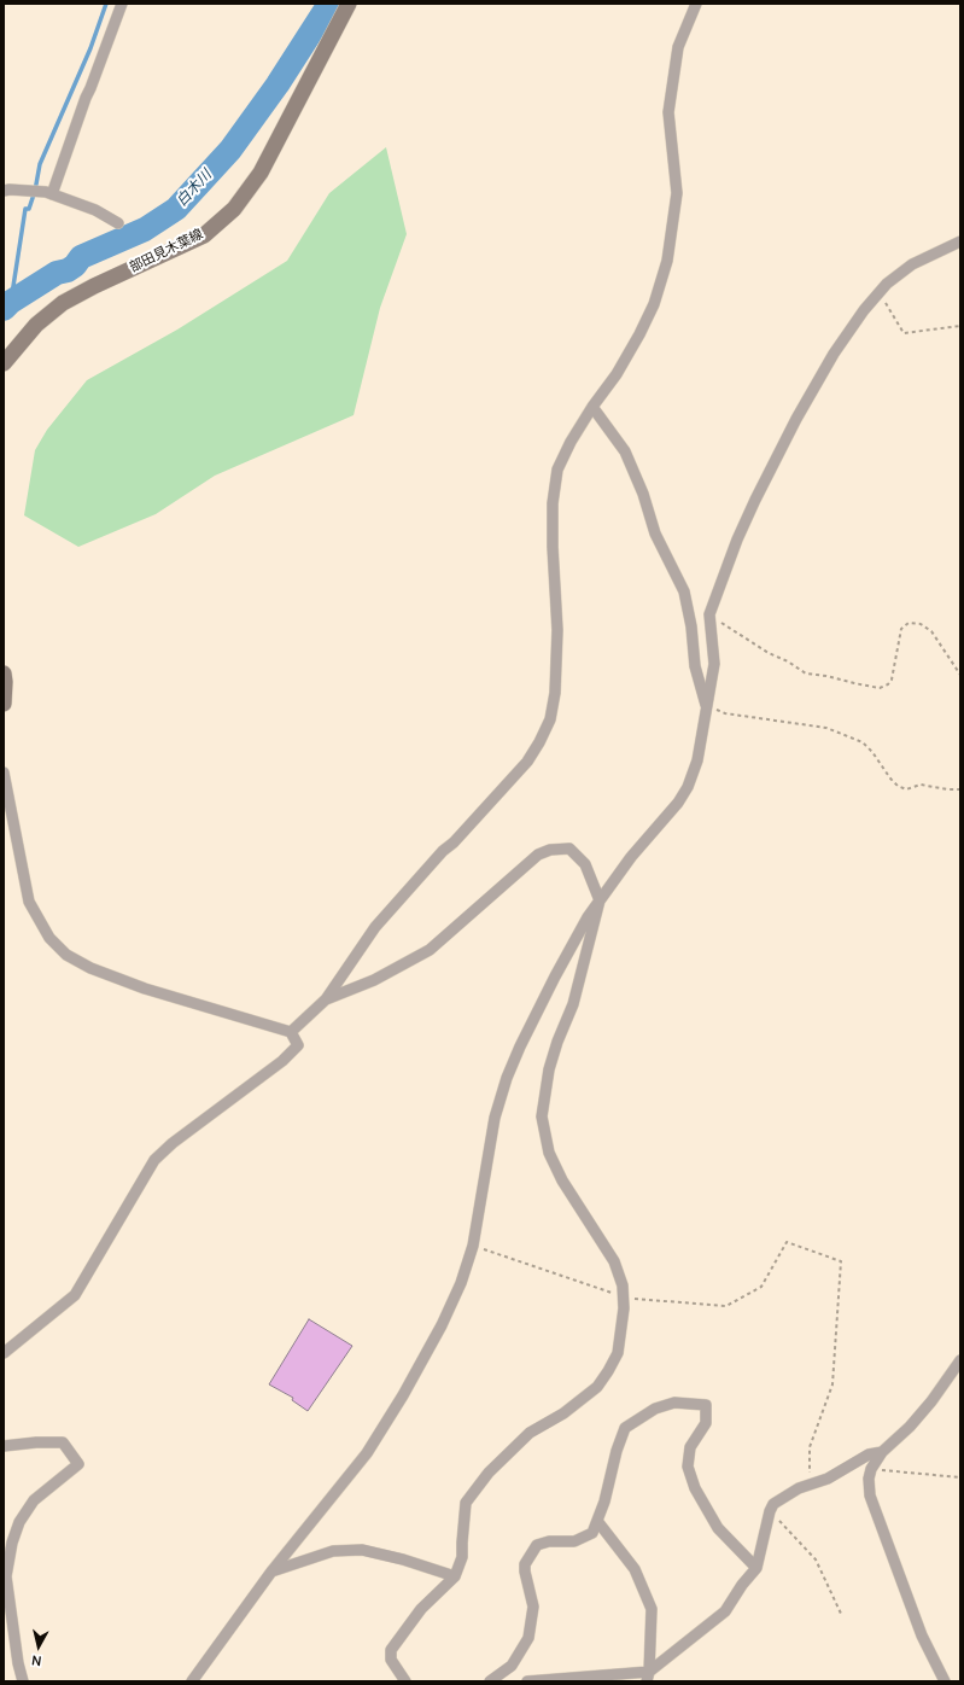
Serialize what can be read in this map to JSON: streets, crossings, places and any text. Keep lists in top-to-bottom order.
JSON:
{
  "streets": {
    "main road": ["部田見木葉線"]
  },
  "water": ["白木川"],
  "north": "bottom"
}
